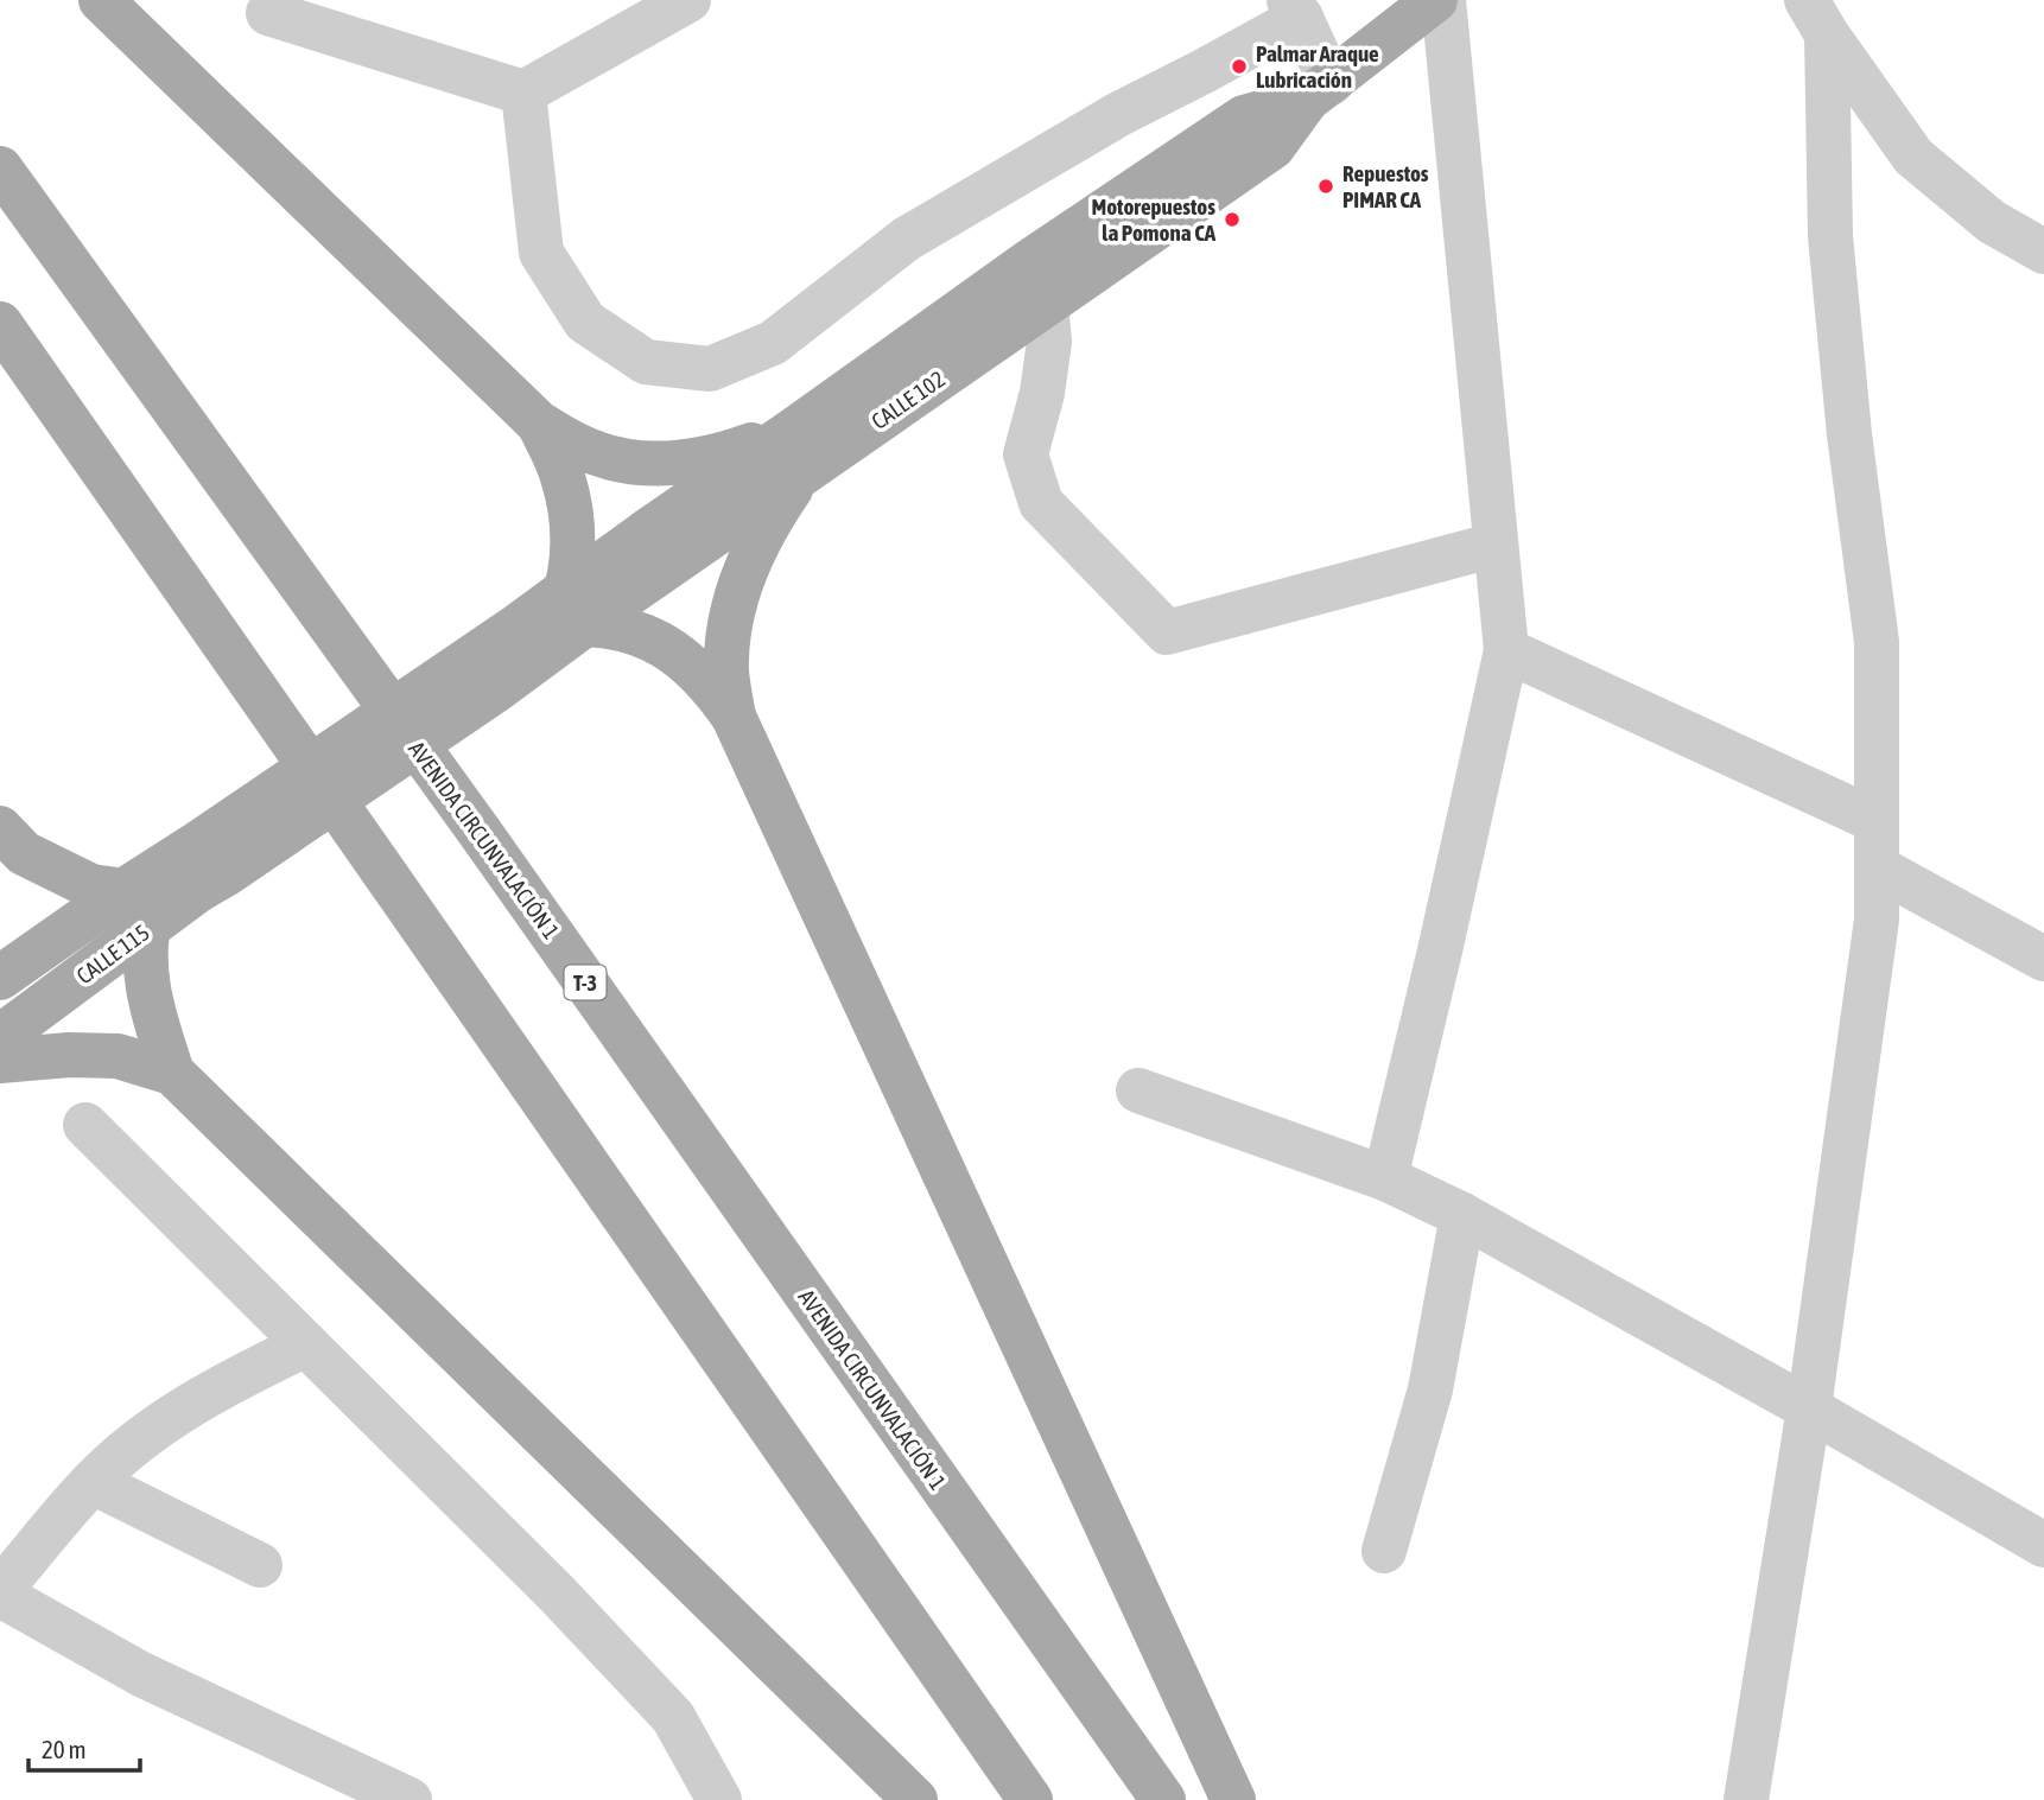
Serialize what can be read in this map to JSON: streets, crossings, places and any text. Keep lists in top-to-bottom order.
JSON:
{
  "streets": {
    "main road": [
      "CALLE 102",
      "AVENIDA CIRCUNVALACIÓN 1",
      "CALLE 115",
      "T-3"
    ]
  },
  "places": ["Palmar Araque Lubricación", "Repuestos PIMAR CA", "Motorepuestos la Pomona CA"],
  "scale_bar": "20 m"
}
